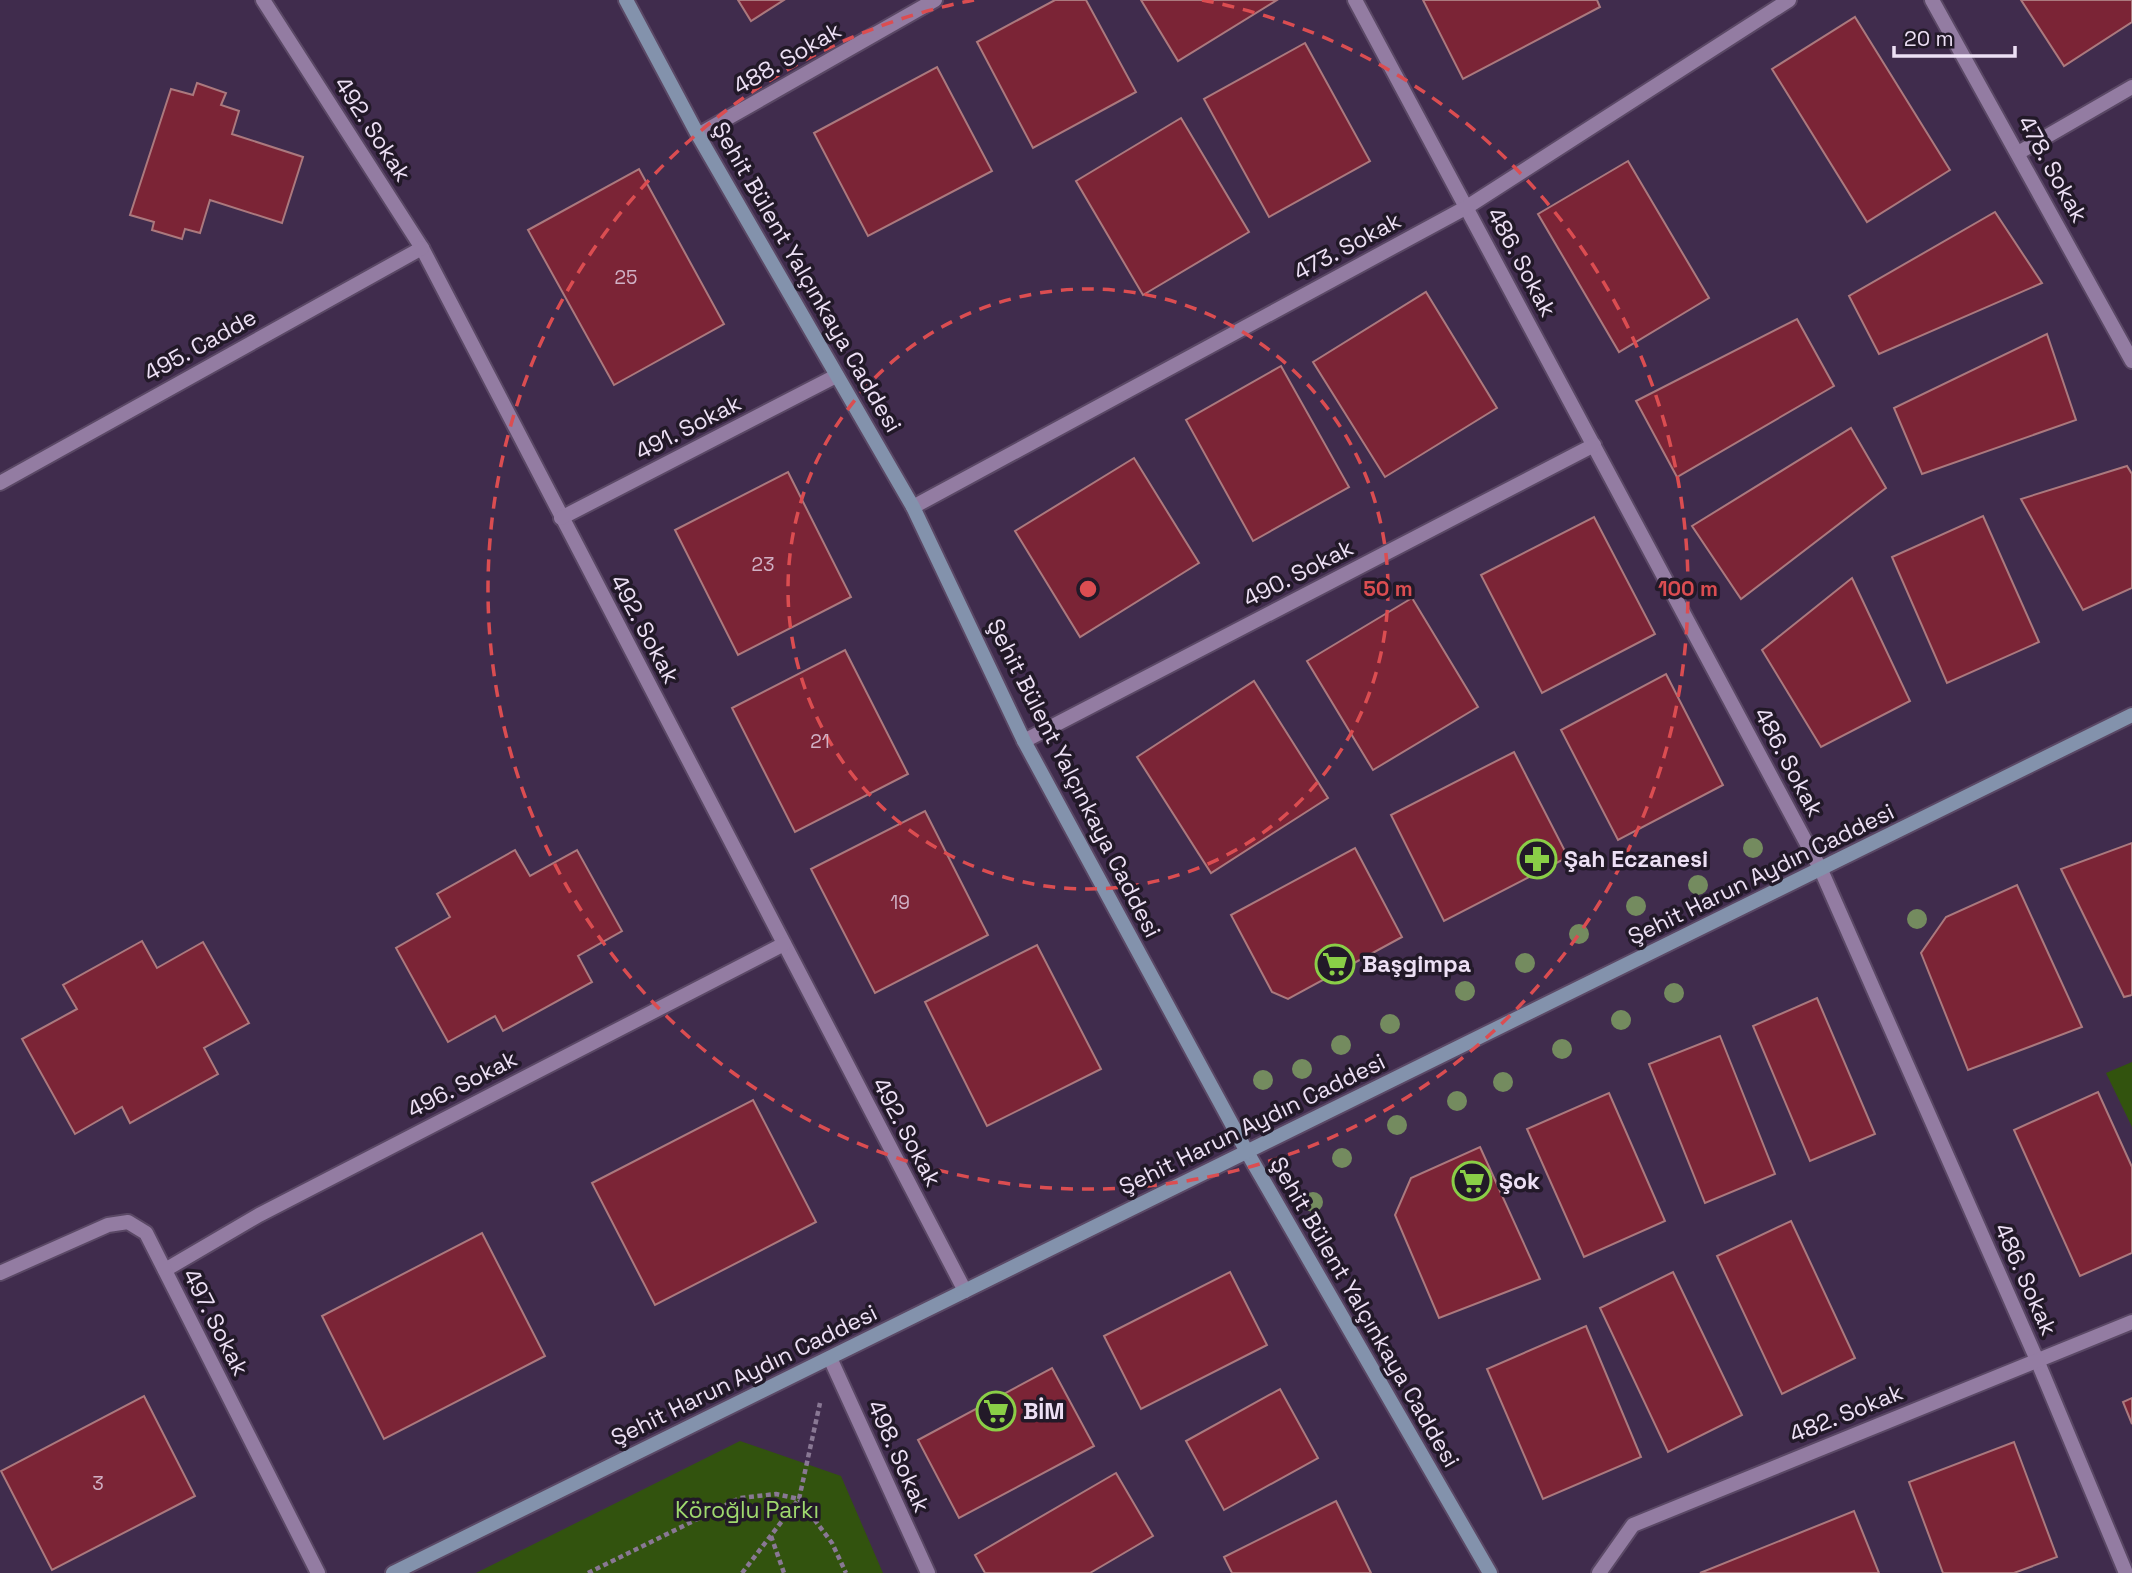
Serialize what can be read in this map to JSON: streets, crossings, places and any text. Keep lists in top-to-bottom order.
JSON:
{
  "streets": {
    "main road": ["Şehit Bülent Yalçınkaya Caddesi", "Şehit Harun Aydın Caddesi"],
    "street": [
      "488. Sokak",
      "492. Sokak",
      "478. Sokak",
      "473. Sokak",
      "486. Sokak",
      "495. Cadde",
      "491. Sokak",
      "490. Sokak",
      "496. Sokak",
      "497. Sokak",
      "482. Sokak",
      "498. Sokak"
    ]
  },
  "crossings": [
    ["488. Sokak", "Şehit Bülent Yalçınkaya Caddesi"],
    ["492. Sokak", "495. Cadde"],
    ["492. Sokak", "491. Sokak"],
    ["492. Sokak", "Şehit Harun Aydın Caddesi"],
    ["492. Sokak", "496. Sokak"],
    ["473. Sokak", "486. Sokak"],
    ["473. Sokak", "Şehit Bülent Yalçınkaya Caddesi"],
    ["486. Sokak", "490. Sokak"],
    ["486. Sokak", "Şehit Harun Aydın Caddesi"],
    ["486. Sokak", "482. Sokak"],
    ["Şehit Bülent Yalçınkaya Caddesi", "491. Sokak"],
    ["Şehit Bülent Yalçınkaya Caddesi", "490. Sokak"],
    ["Şehit Bülent Yalçınkaya Caddesi", "Şehit Harun Aydın Caddesi"],
    ["Şehit Harun Aydın Caddesi", "498. Sokak"],
    ["496. Sokak", "497. Sokak"]
  ],
  "parks": ["Köroğlu Parkı"],
  "places": {
    "pharmacy": ["Şah Eczanesi"],
    "supermarket": ["Başgimpa", "Şok", "BİM"]
  },
  "house_numbers": [
    "25",
    "23",
    "21",
    "19",
    "3"
  ],
  "scale_bar": "20 m",
  "rings": ["50 m", "100 m"]
}
